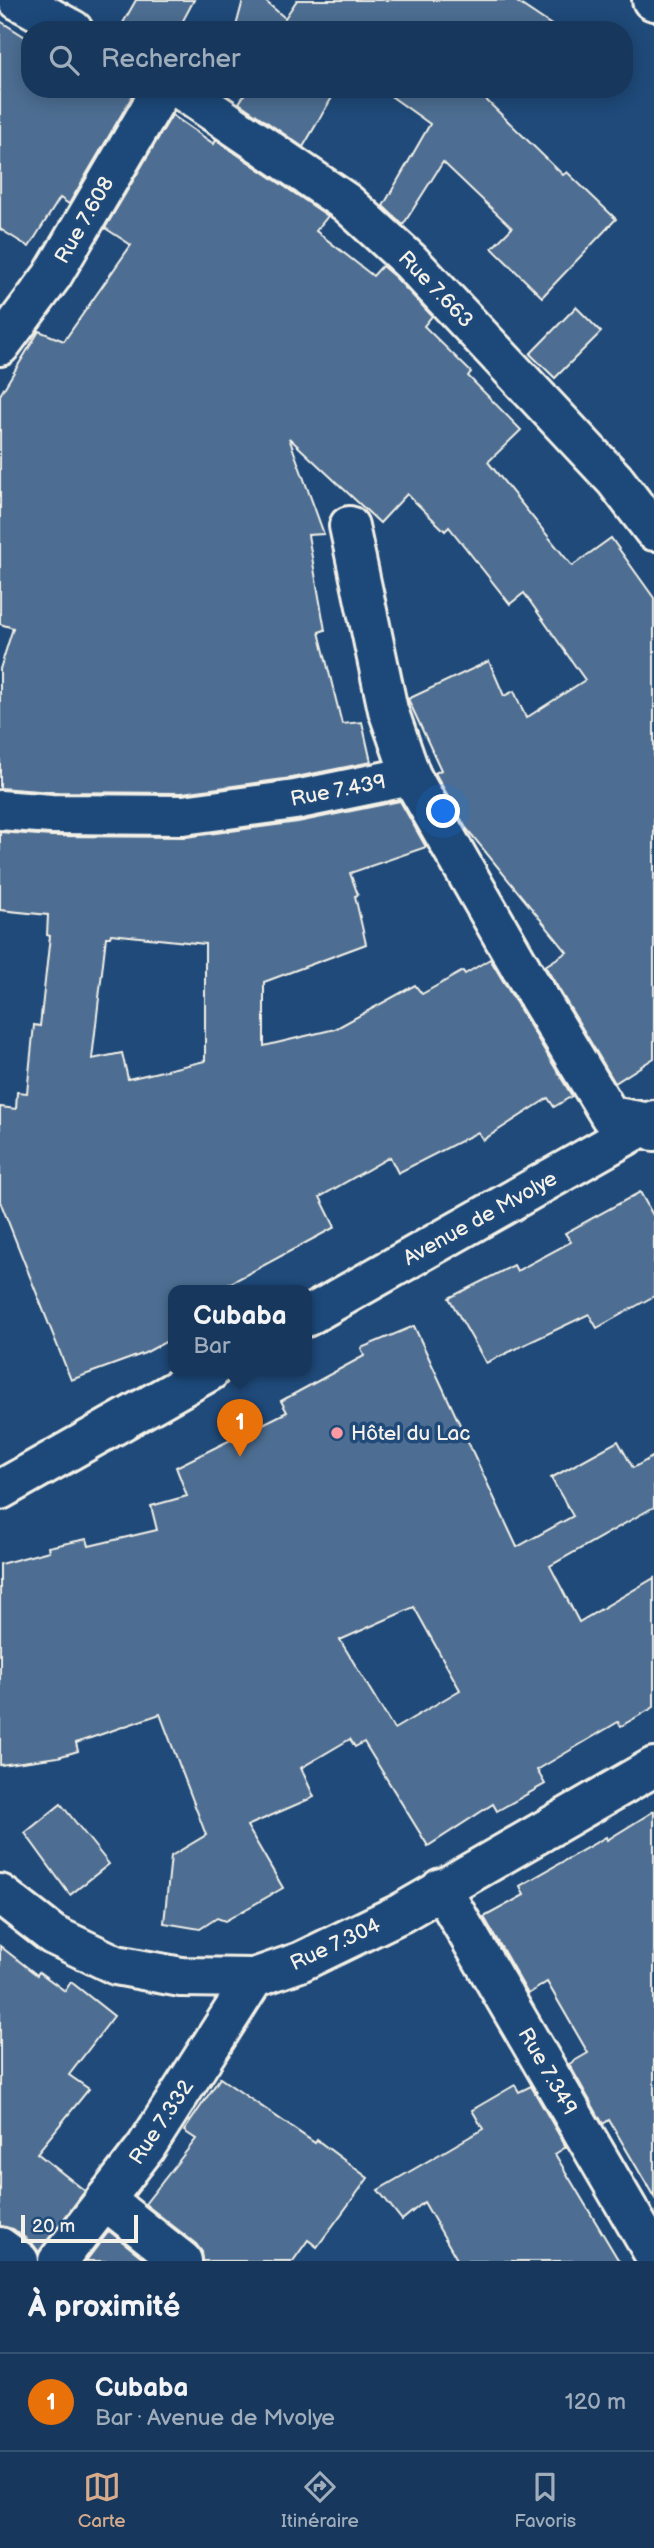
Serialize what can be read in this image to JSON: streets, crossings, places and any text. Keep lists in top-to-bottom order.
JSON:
{
  "streets": {
    "street": [
      "Rue 7.608",
      "Rue 7.663",
      "Rue 7.439",
      "Avenue de Mvolye",
      "Rue 7.304",
      "Rue 7.349",
      "Rue 7.332"
    ]
  },
  "crossings": [
    ["Rue 7.439", "Avenue de Mvolye"],
    ["Rue 7.304", "Rue 7.349"],
    ["Rue 7.304", "Rue 7.332"]
  ],
  "places": ["Hôtel du Lac"],
  "scale_bar": "20 m",
  "page": {
    "search": "Rechercher",
    "popup": ["Cubaba", "Bar"],
    "pins": "1",
    "scale": "20 m",
    "heading": "À proximité",
    "list": [
      {
        "mark": "1",
        "name": "Cubaba",
        "note": "Bar · Avenue de Mvolye",
        "value": "120 m"
      }
    ],
    "nav": ["Carte", "Itinéraire", "Favoris"]
  }
}
